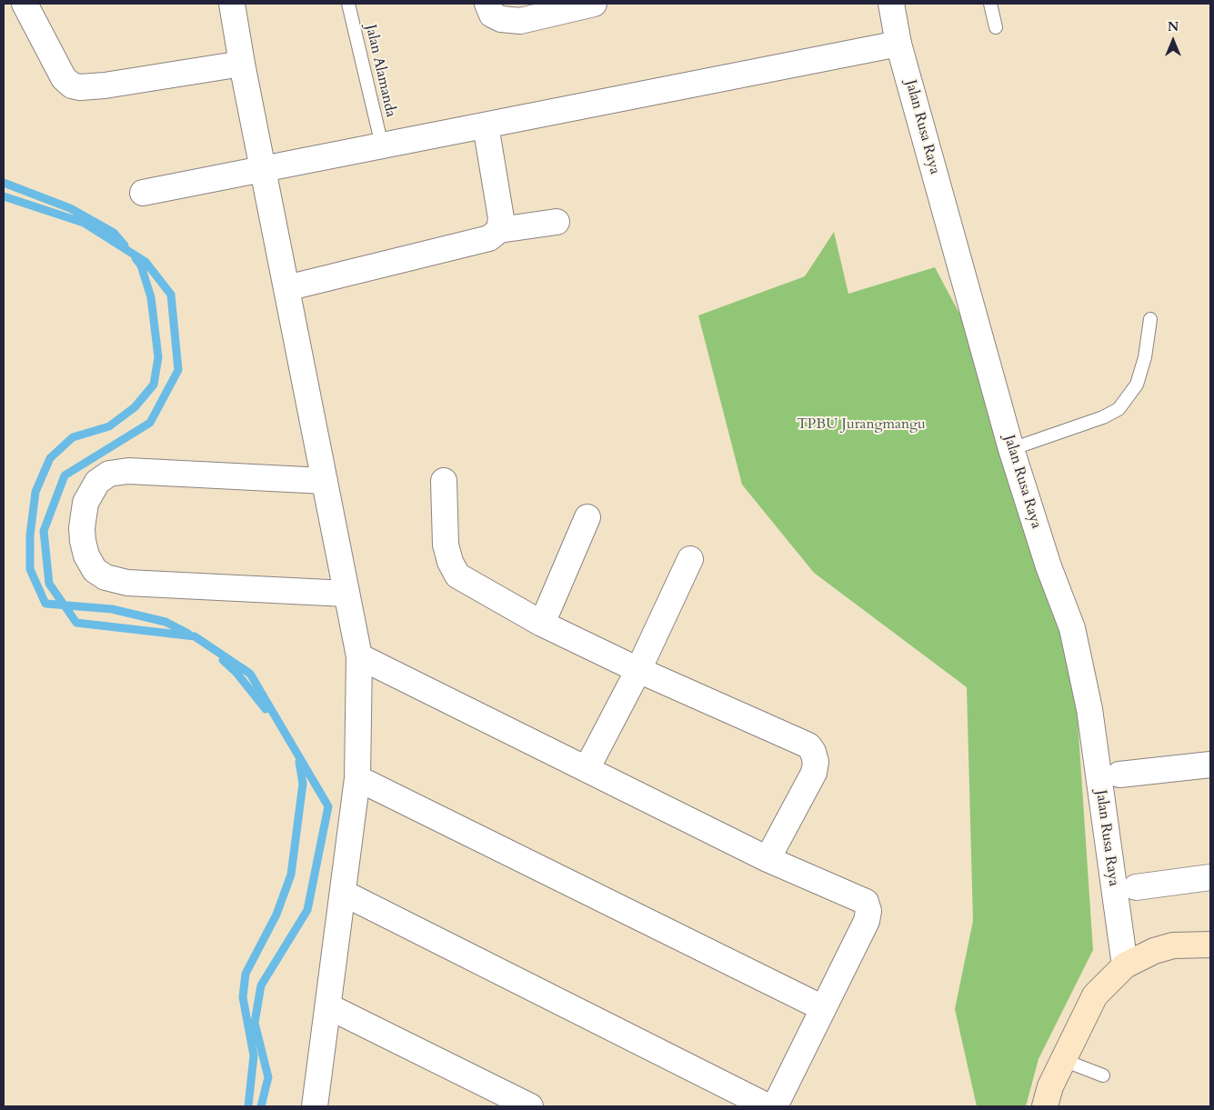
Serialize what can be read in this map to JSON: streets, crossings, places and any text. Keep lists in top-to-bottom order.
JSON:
{
  "streets": {
    "street": ["Jalan Rusa Raya"],
    "lane": ["Jalan Alamanda"]
  },
  "parks": ["TPBU Jurangmangu"],
  "north": "top"
}
